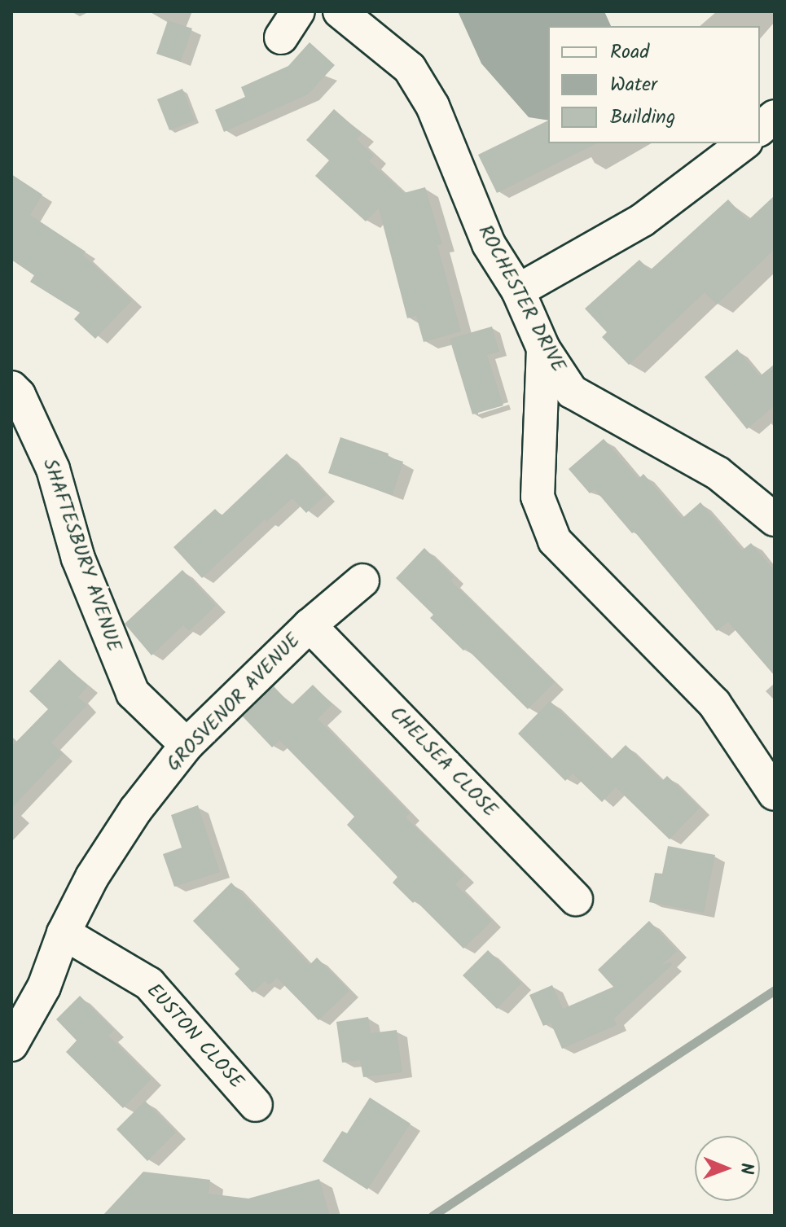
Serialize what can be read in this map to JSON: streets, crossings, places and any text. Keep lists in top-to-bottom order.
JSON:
{
  "streets": {
    "street": [
      "ROCHESTER DRIVE",
      "SHAFTESBURY AVENUE",
      "GROSVENOR AVENUE",
      "CHELSEA CLOSE",
      "EUSTON CLOSE"
    ]
  },
  "crossings": [
    ["SHAFTESBURY AVENUE", "GROSVENOR AVENUE"],
    ["GROSVENOR AVENUE", "CHELSEA CLOSE"],
    ["GROSVENOR AVENUE", "EUSTON CLOSE"]
  ],
  "legend": ["Road", "Water", "Building"],
  "north": "right"
}
